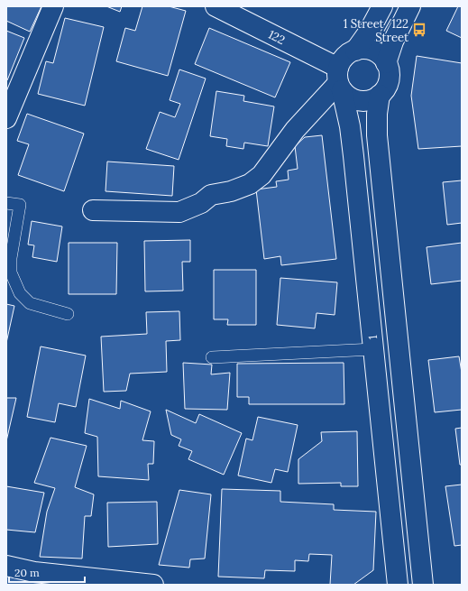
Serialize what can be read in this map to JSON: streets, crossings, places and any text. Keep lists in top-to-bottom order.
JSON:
{
  "streets": {
    "main road": ["122", "1"]
  },
  "crossings": [
    ["122", "1"]
  ],
  "places": {
    "bus stop": ["1 Street/122 Street"]
  },
  "scale_bar": "20 m"
}
